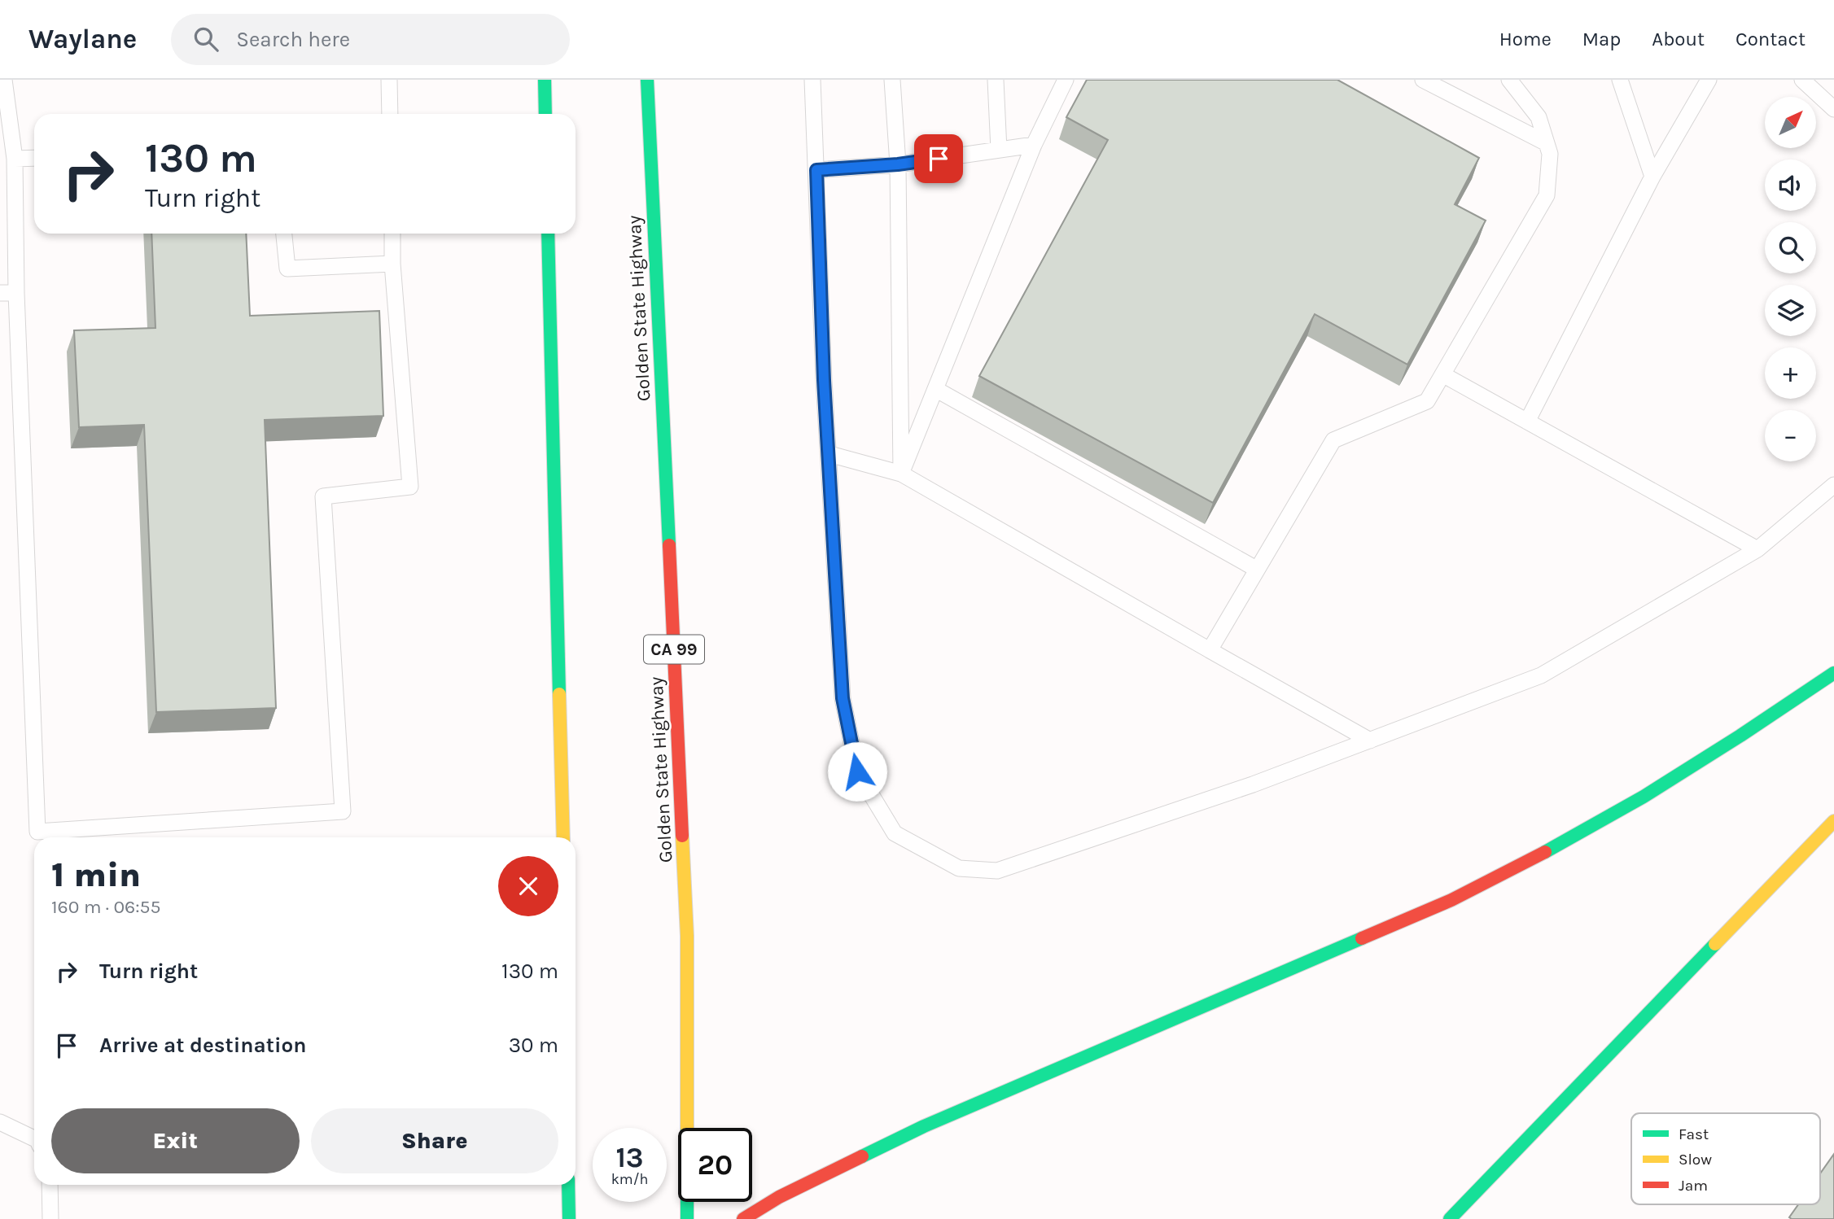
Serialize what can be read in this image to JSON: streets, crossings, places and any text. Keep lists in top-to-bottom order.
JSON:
{
  "streets": {
    "highway": ["Golden State Highway", "CA 99"]
  },
  "legend": ["Fast", "Slow", "Jam"],
  "north": "top right",
  "page": {
    "header": "Waylane",
    "search": "Search here",
    "nav": [
      "Home",
      "Map",
      "About",
      "Contact"
    ],
    "map_buttons": ["+", "−"],
    "turn": ["130 m", "Turn right"],
    "heading": ["1 min", "160 m · 06:55"],
    "list": [
      {
        "name": "Turn right",
        "value": "130 m"
      },
      {
        "name": "Arrive at destination",
        "value": "30 m"
      }
    ],
    "buttons": ["Exit", "Share"],
    "speed": "13 km/h",
    "limit": "20"
  }
}
